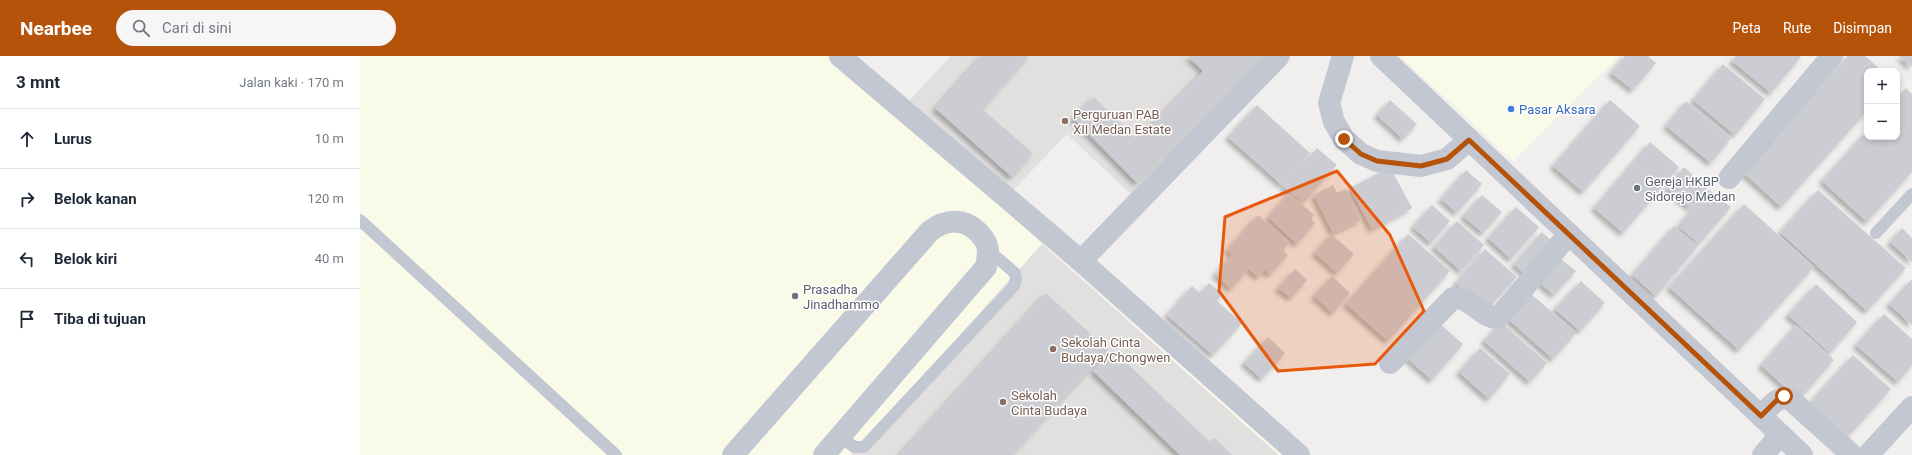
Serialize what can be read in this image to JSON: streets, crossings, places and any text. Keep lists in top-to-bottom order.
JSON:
{
  "places": [
    "Pasar Aksara",
    "Perguruan PAB XII Medan Estate",
    "Gereja HKBP Sidorejo Medan",
    "Prasadha Jinadhammo",
    "Sekolah Cinta Budaya/Chongwen",
    "Sekolah Cinta Budaya"
  ],
  "page": {
    "header": "Nearbee",
    "search": "Cari di sini",
    "nav": ["Peta", "Rute", "Disimpan"],
    "heading": ["3 mnt", "Jalan kaki · 170 m"],
    "map_buttons": ["+", "−"],
    "list": [
      ["Lurus", "10 m"],
      ["Belok kanan", "120 m"],
      ["Belok kiri", "40 m"],
      "Tiba di tujuan"
    ]
  }
}
